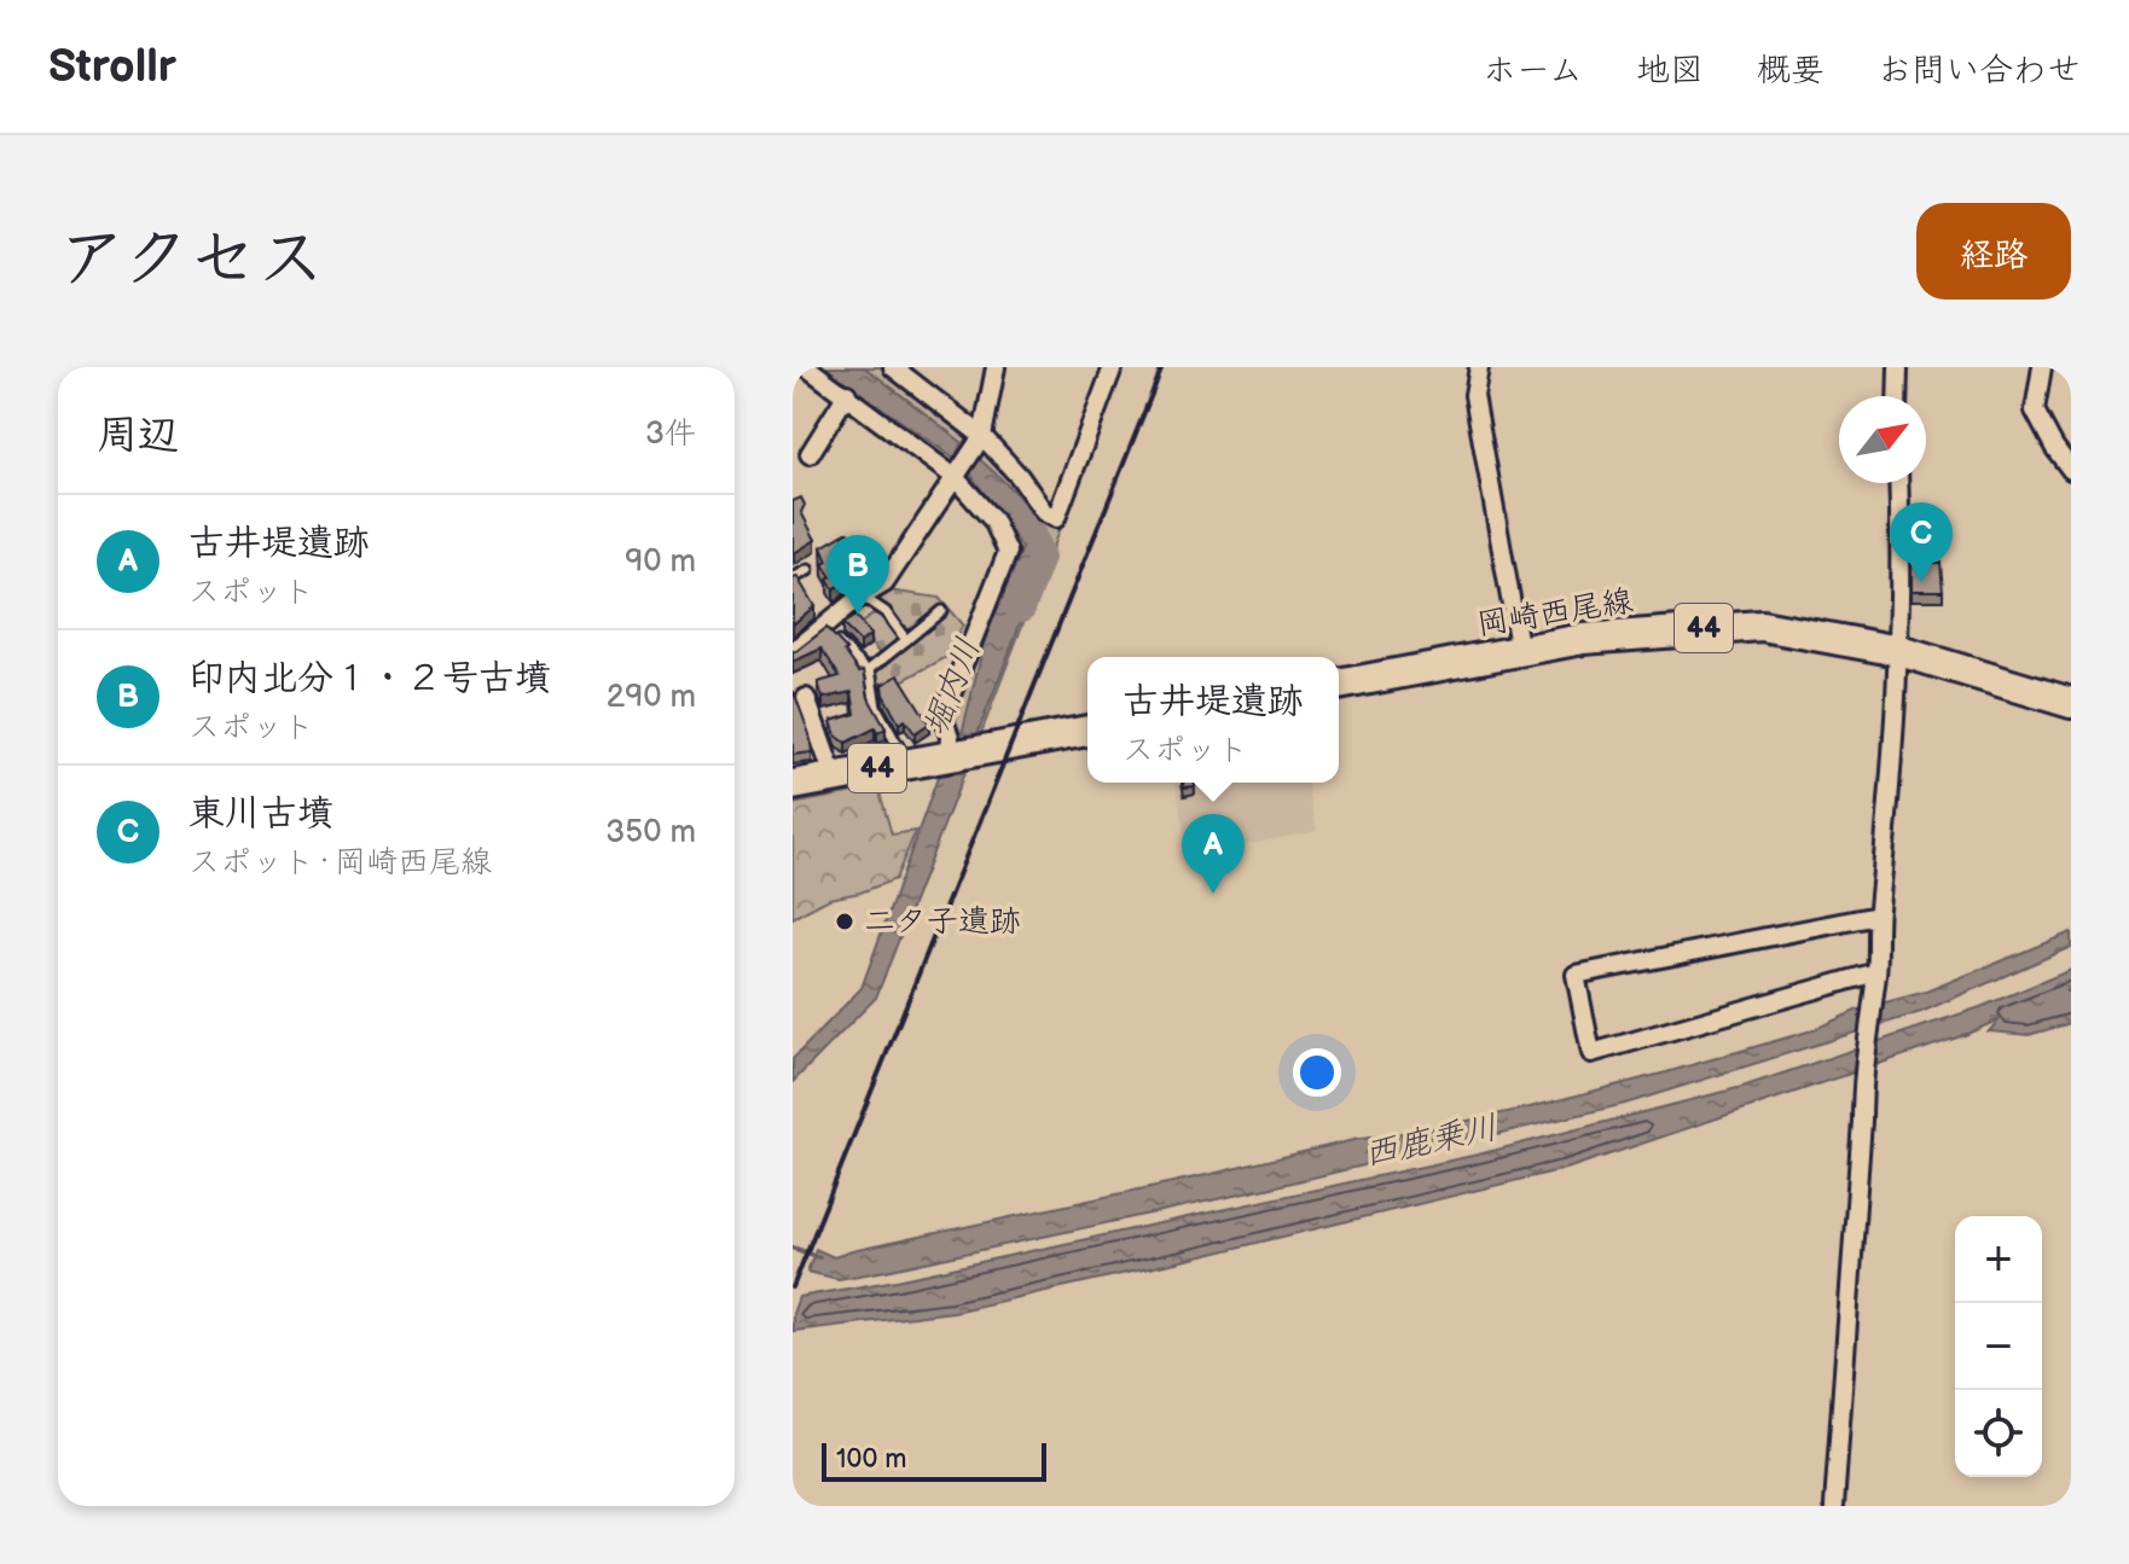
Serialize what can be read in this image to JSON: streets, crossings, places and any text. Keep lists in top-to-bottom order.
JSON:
{
  "streets": {
    "main road": ["岡崎西尾線", "44"]
  },
  "water": ["堀内川", "西鹿乗川"],
  "places": ["二タ子遺跡"],
  "scale_bar": "100 m",
  "north": "top right",
  "page": {
    "header": "Strollr",
    "nav": [
      "ホーム",
      "地図",
      "概要",
      "お問い合わせ"
    ],
    "title": "アクセス",
    "buttons": "経路",
    "heading": ["周辺", "3件"],
    "list": [
      {
        "mark": "A",
        "name": "古井堤遺跡",
        "note": "スポット",
        "value": "90 m"
      },
      {
        "mark": "B",
        "name": "印内北分１・２号古墳",
        "note": "スポット",
        "value": "290 m"
      },
      {
        "mark": "C",
        "name": "東川古墳",
        "note": "スポット · 岡崎西尾線",
        "value": "350 m"
      }
    ],
    "pins": ["C", "B", "A"],
    "popup": ["古井堤遺跡", "スポット"],
    "map_buttons": ["+", "−"],
    "scale": "100 m"
  }
}
